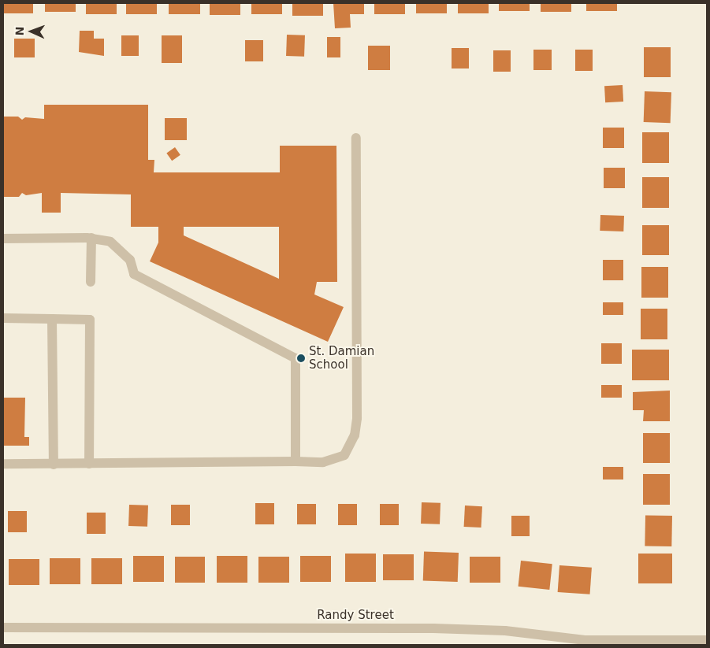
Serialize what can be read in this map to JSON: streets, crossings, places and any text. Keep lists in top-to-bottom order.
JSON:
{
  "streets": {
    "street": ["Randy Street"]
  },
  "places": ["St. Damian School"],
  "north": "left"
}
